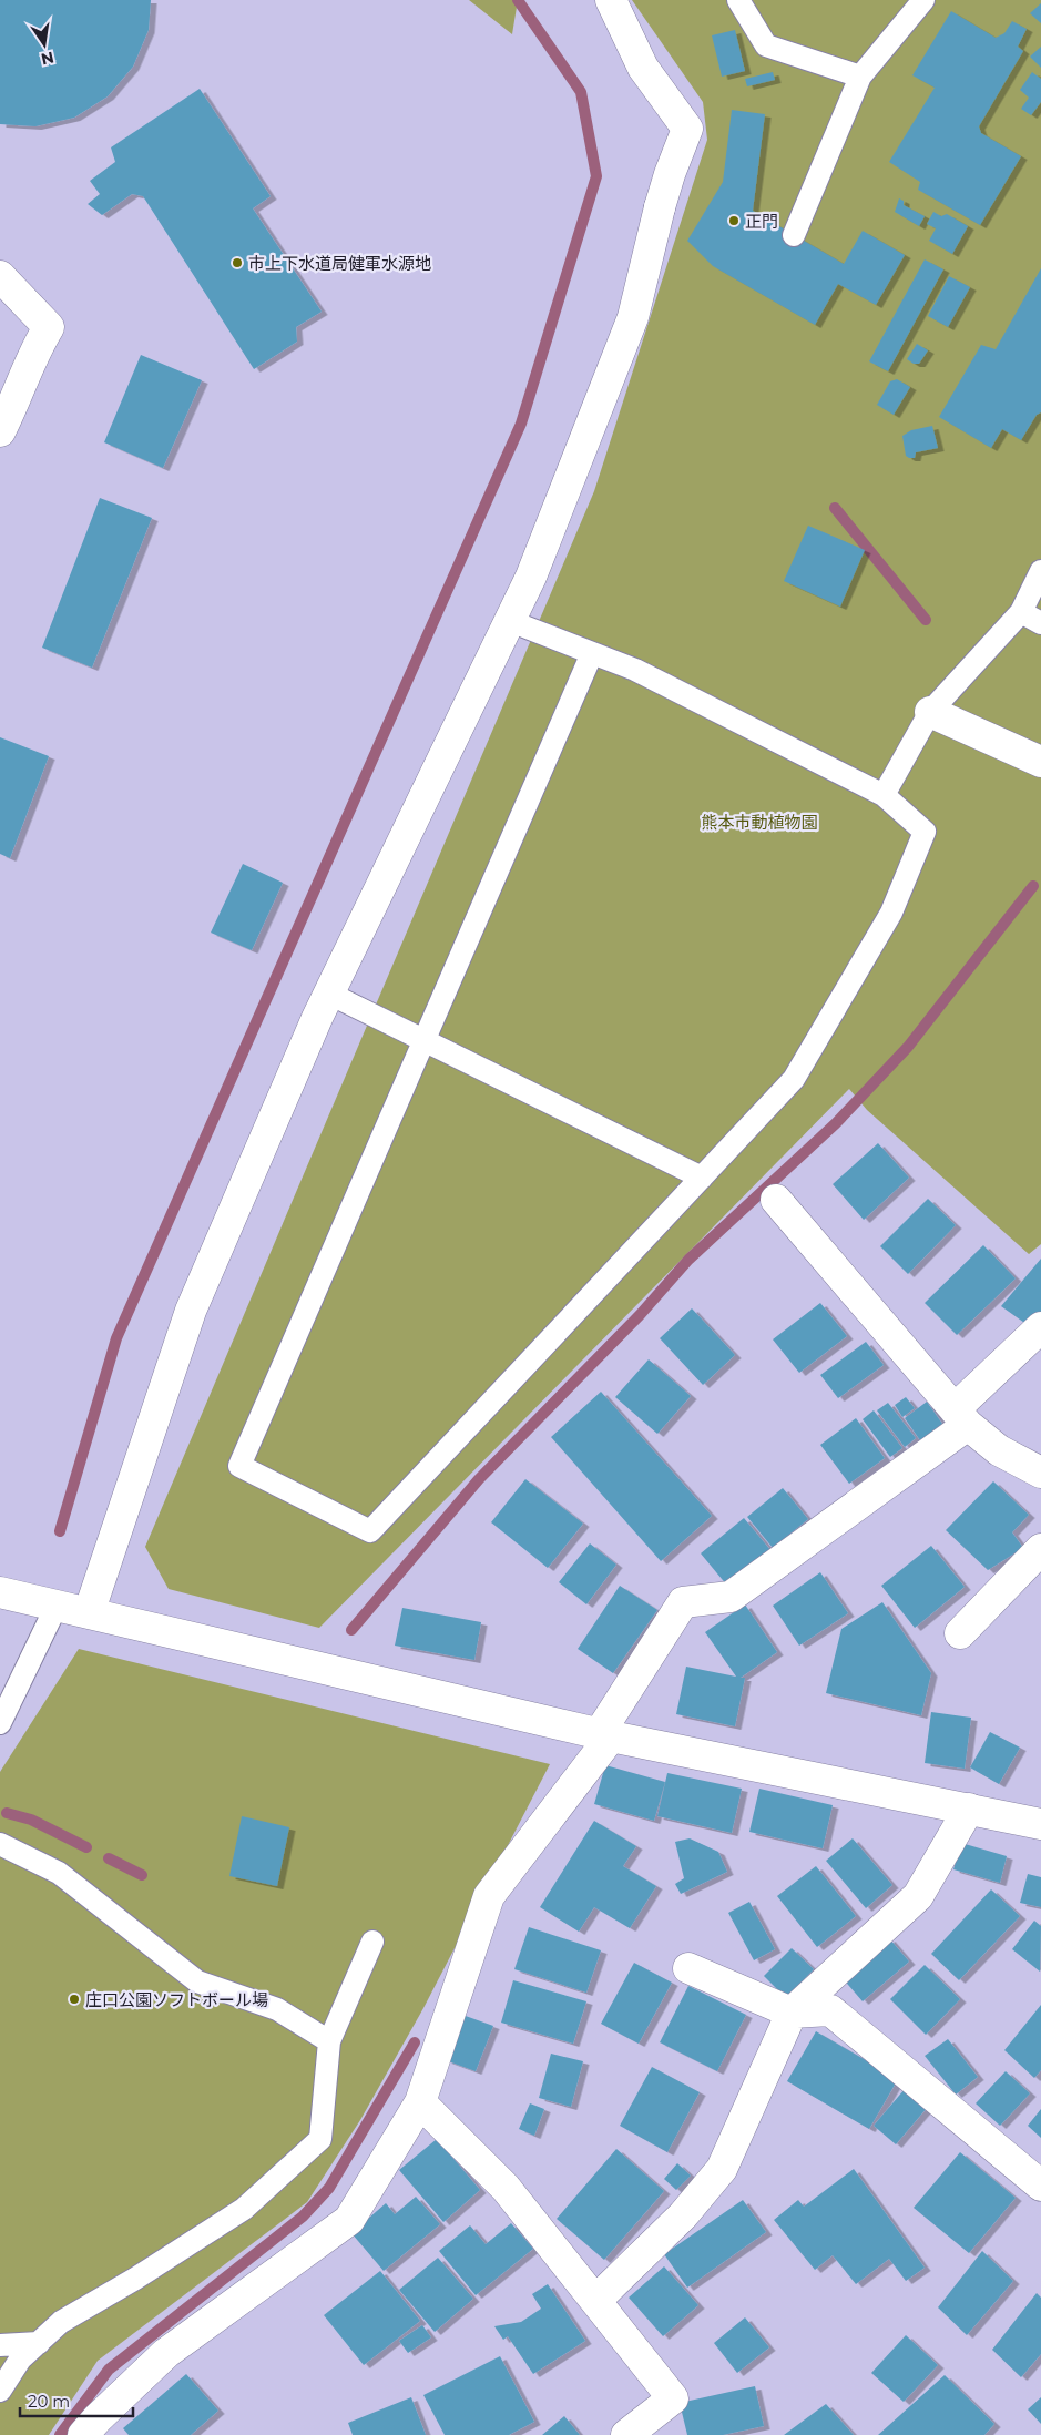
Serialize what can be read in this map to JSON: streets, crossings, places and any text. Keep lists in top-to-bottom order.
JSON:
{
  "parks": ["熊本市動植物園"],
  "places": ["正門", "市上下水道局健軍水源地", "庄口公園ソフトボール場"],
  "scale_bar": "20 m",
  "north": "bottom"
}
